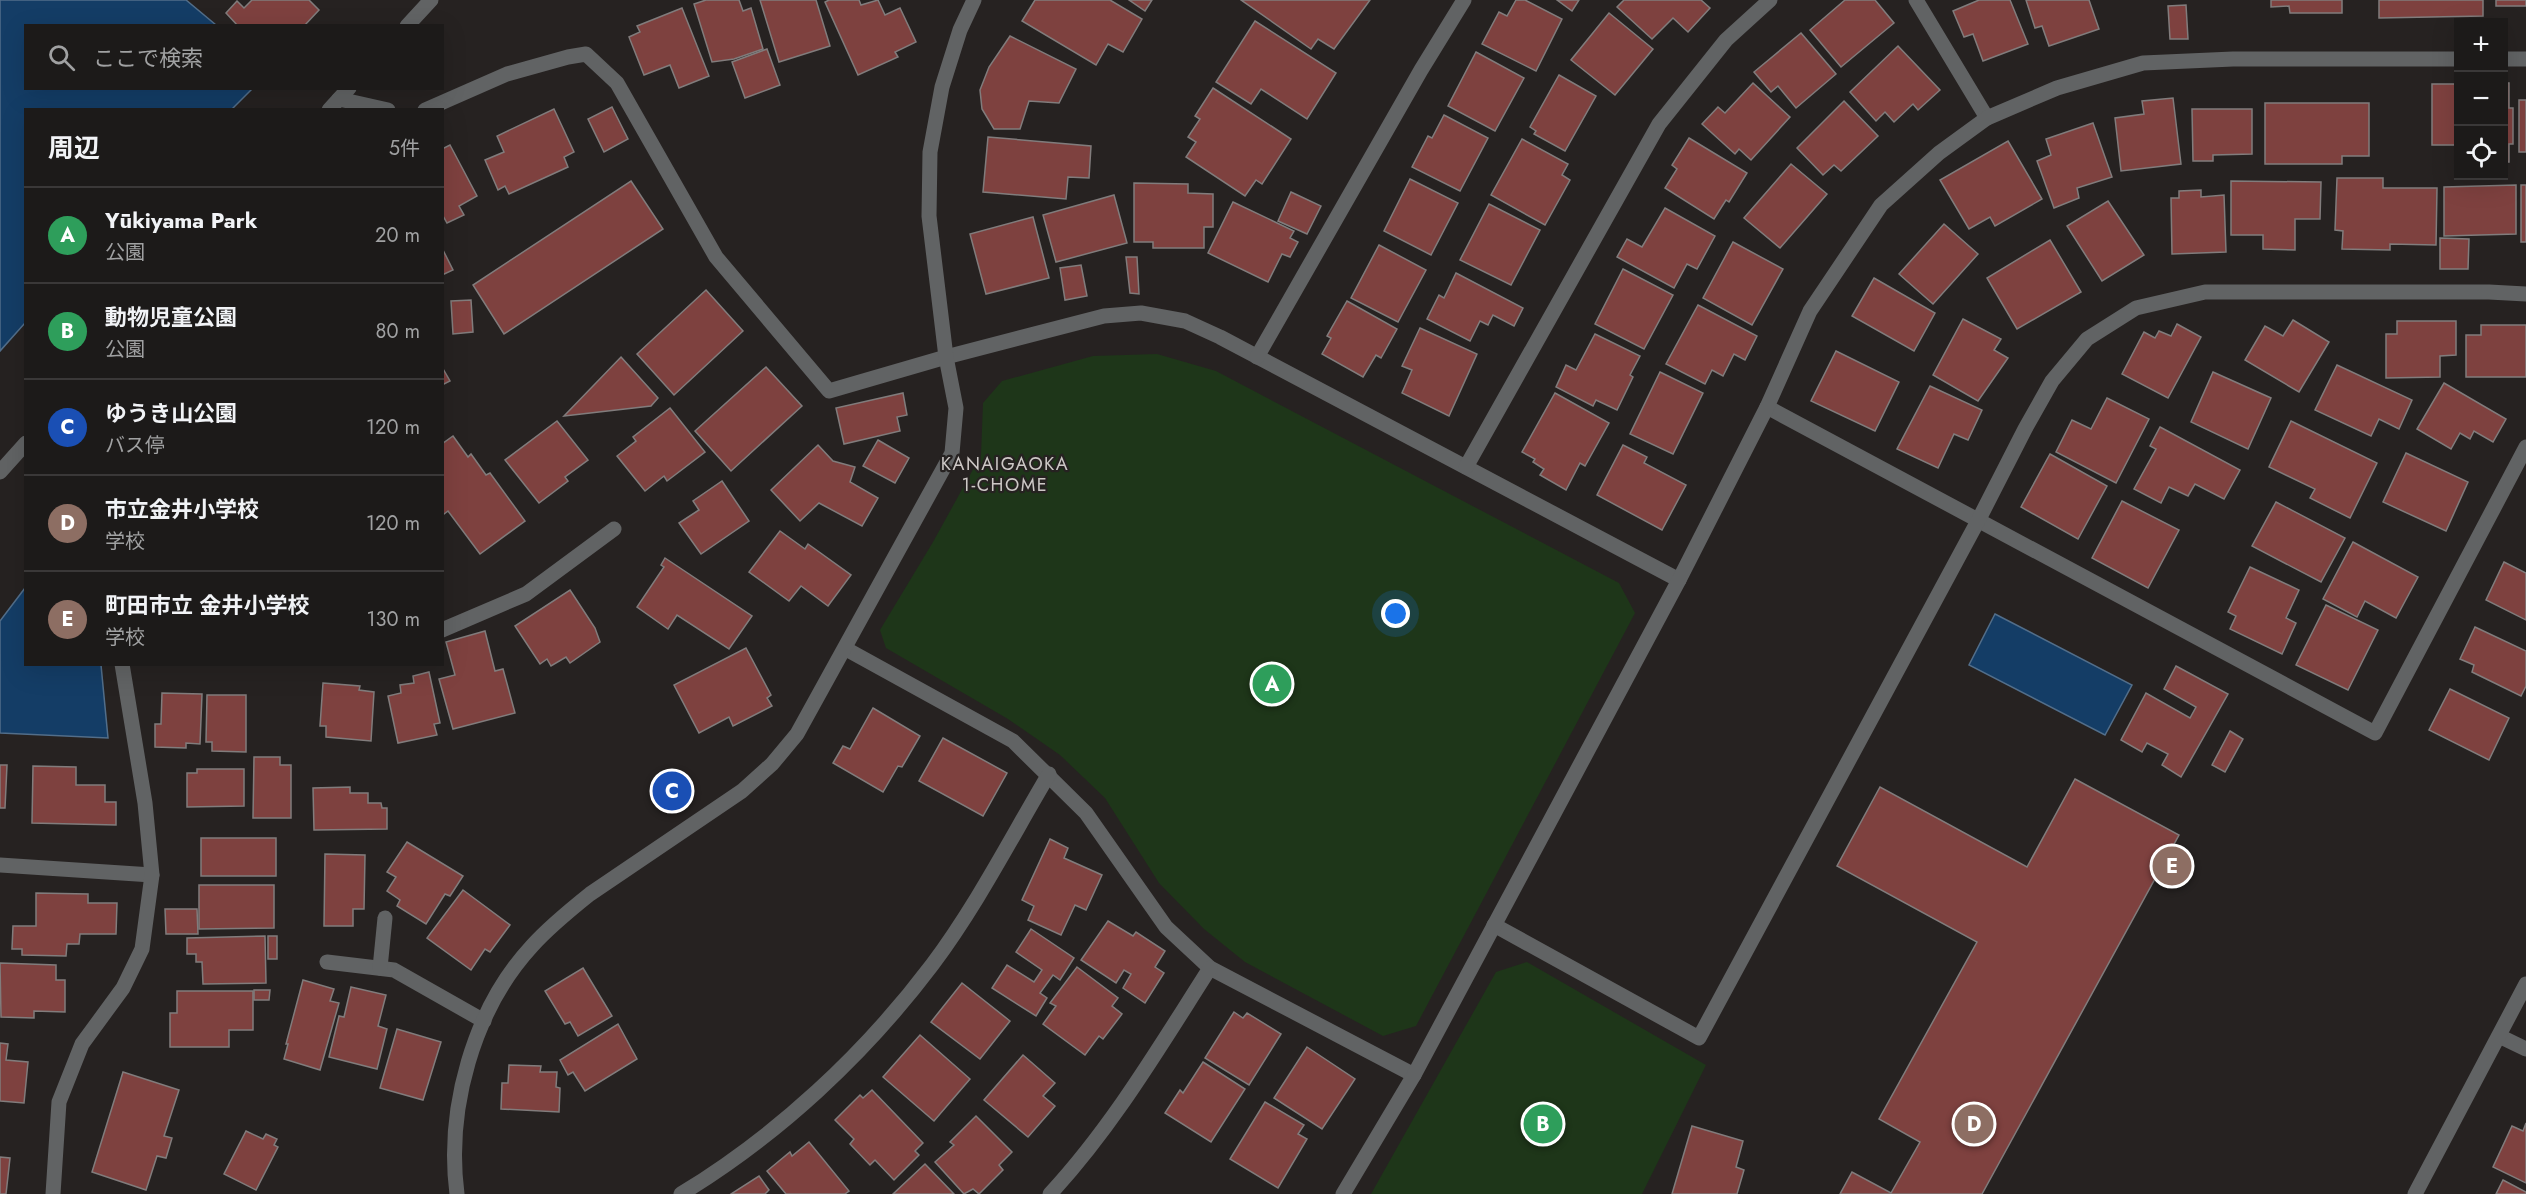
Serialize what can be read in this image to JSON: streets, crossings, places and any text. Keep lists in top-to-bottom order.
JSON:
{
  "districts": ["KANAIGAOKA 1-CHOME"],
  "page": {
    "map_buttons": ["+", "−"],
    "search": "ここで検索",
    "heading": ["周辺", "5件"],
    "list": [
      {
        "mark": "A",
        "name": "Yūkiyama Park",
        "note": "公園",
        "value": "20 m"
      },
      {
        "mark": "B",
        "name": "動物児童公園",
        "note": "公園",
        "value": "80 m"
      },
      {
        "mark": "C",
        "name": "ゆうき山公園",
        "note": "バス停",
        "value": "120 m"
      },
      {
        "mark": "D",
        "name": "市立金井小学校",
        "note": "学校",
        "value": "120 m"
      },
      {
        "mark": "E",
        "name": "町田市立 金井小学校",
        "note": "学校",
        "value": "130 m"
      }
    ],
    "pins": [
      "A",
      "C",
      "E",
      "B",
      "D"
    ]
  }
}
